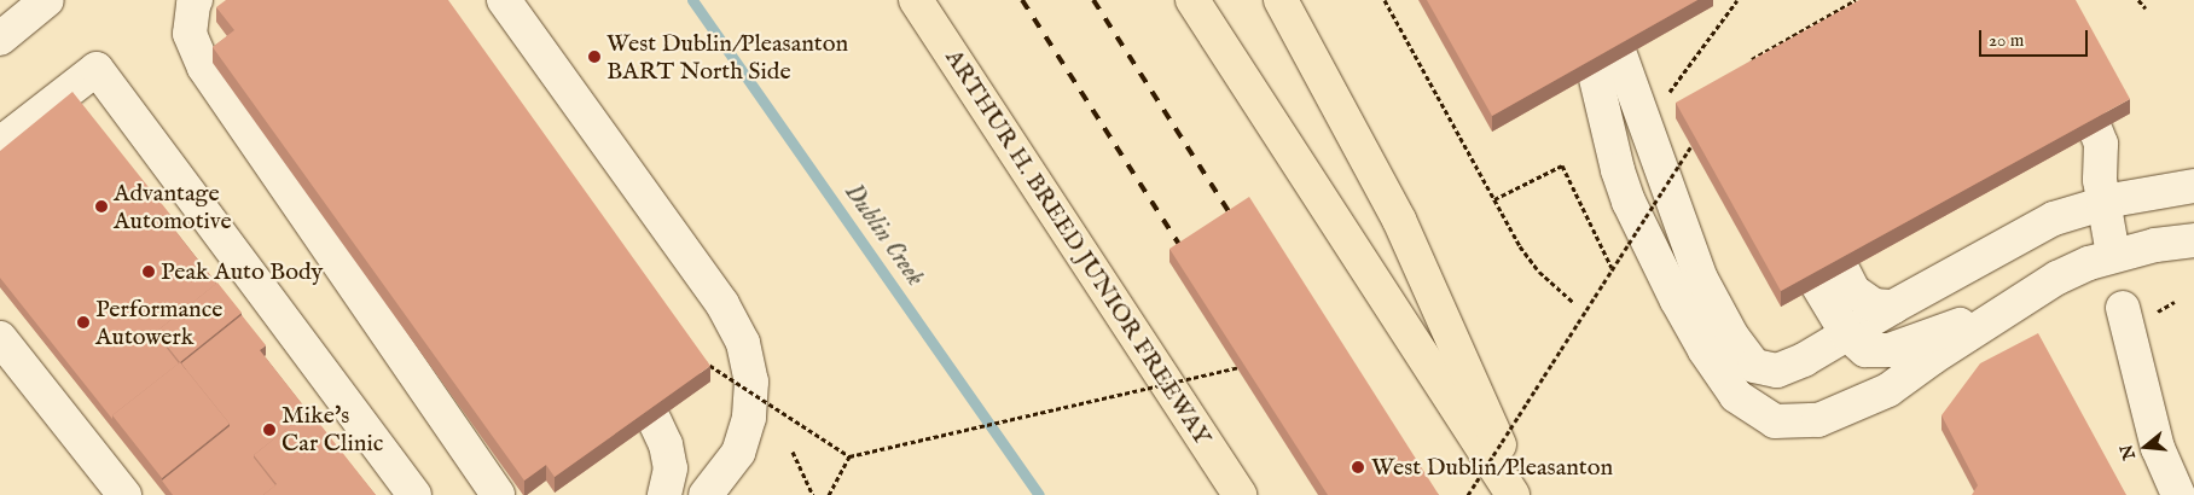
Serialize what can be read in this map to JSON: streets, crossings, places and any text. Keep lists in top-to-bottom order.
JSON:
{
  "streets": {
    "highway": ["ARTHUR H. BREED JUNIOR FREEWAY"]
  },
  "water": ["Dublin Creek"],
  "places": [
    "West Dublin/Pleasanton BART North Side",
    "Advantage Automotive",
    "Peak Auto Body",
    "Performance Autowerk",
    "Mike's Car Clinic",
    "West Dublin/Pleasanton"
  ],
  "scale_bar": "20 m",
  "north": "left"
}
